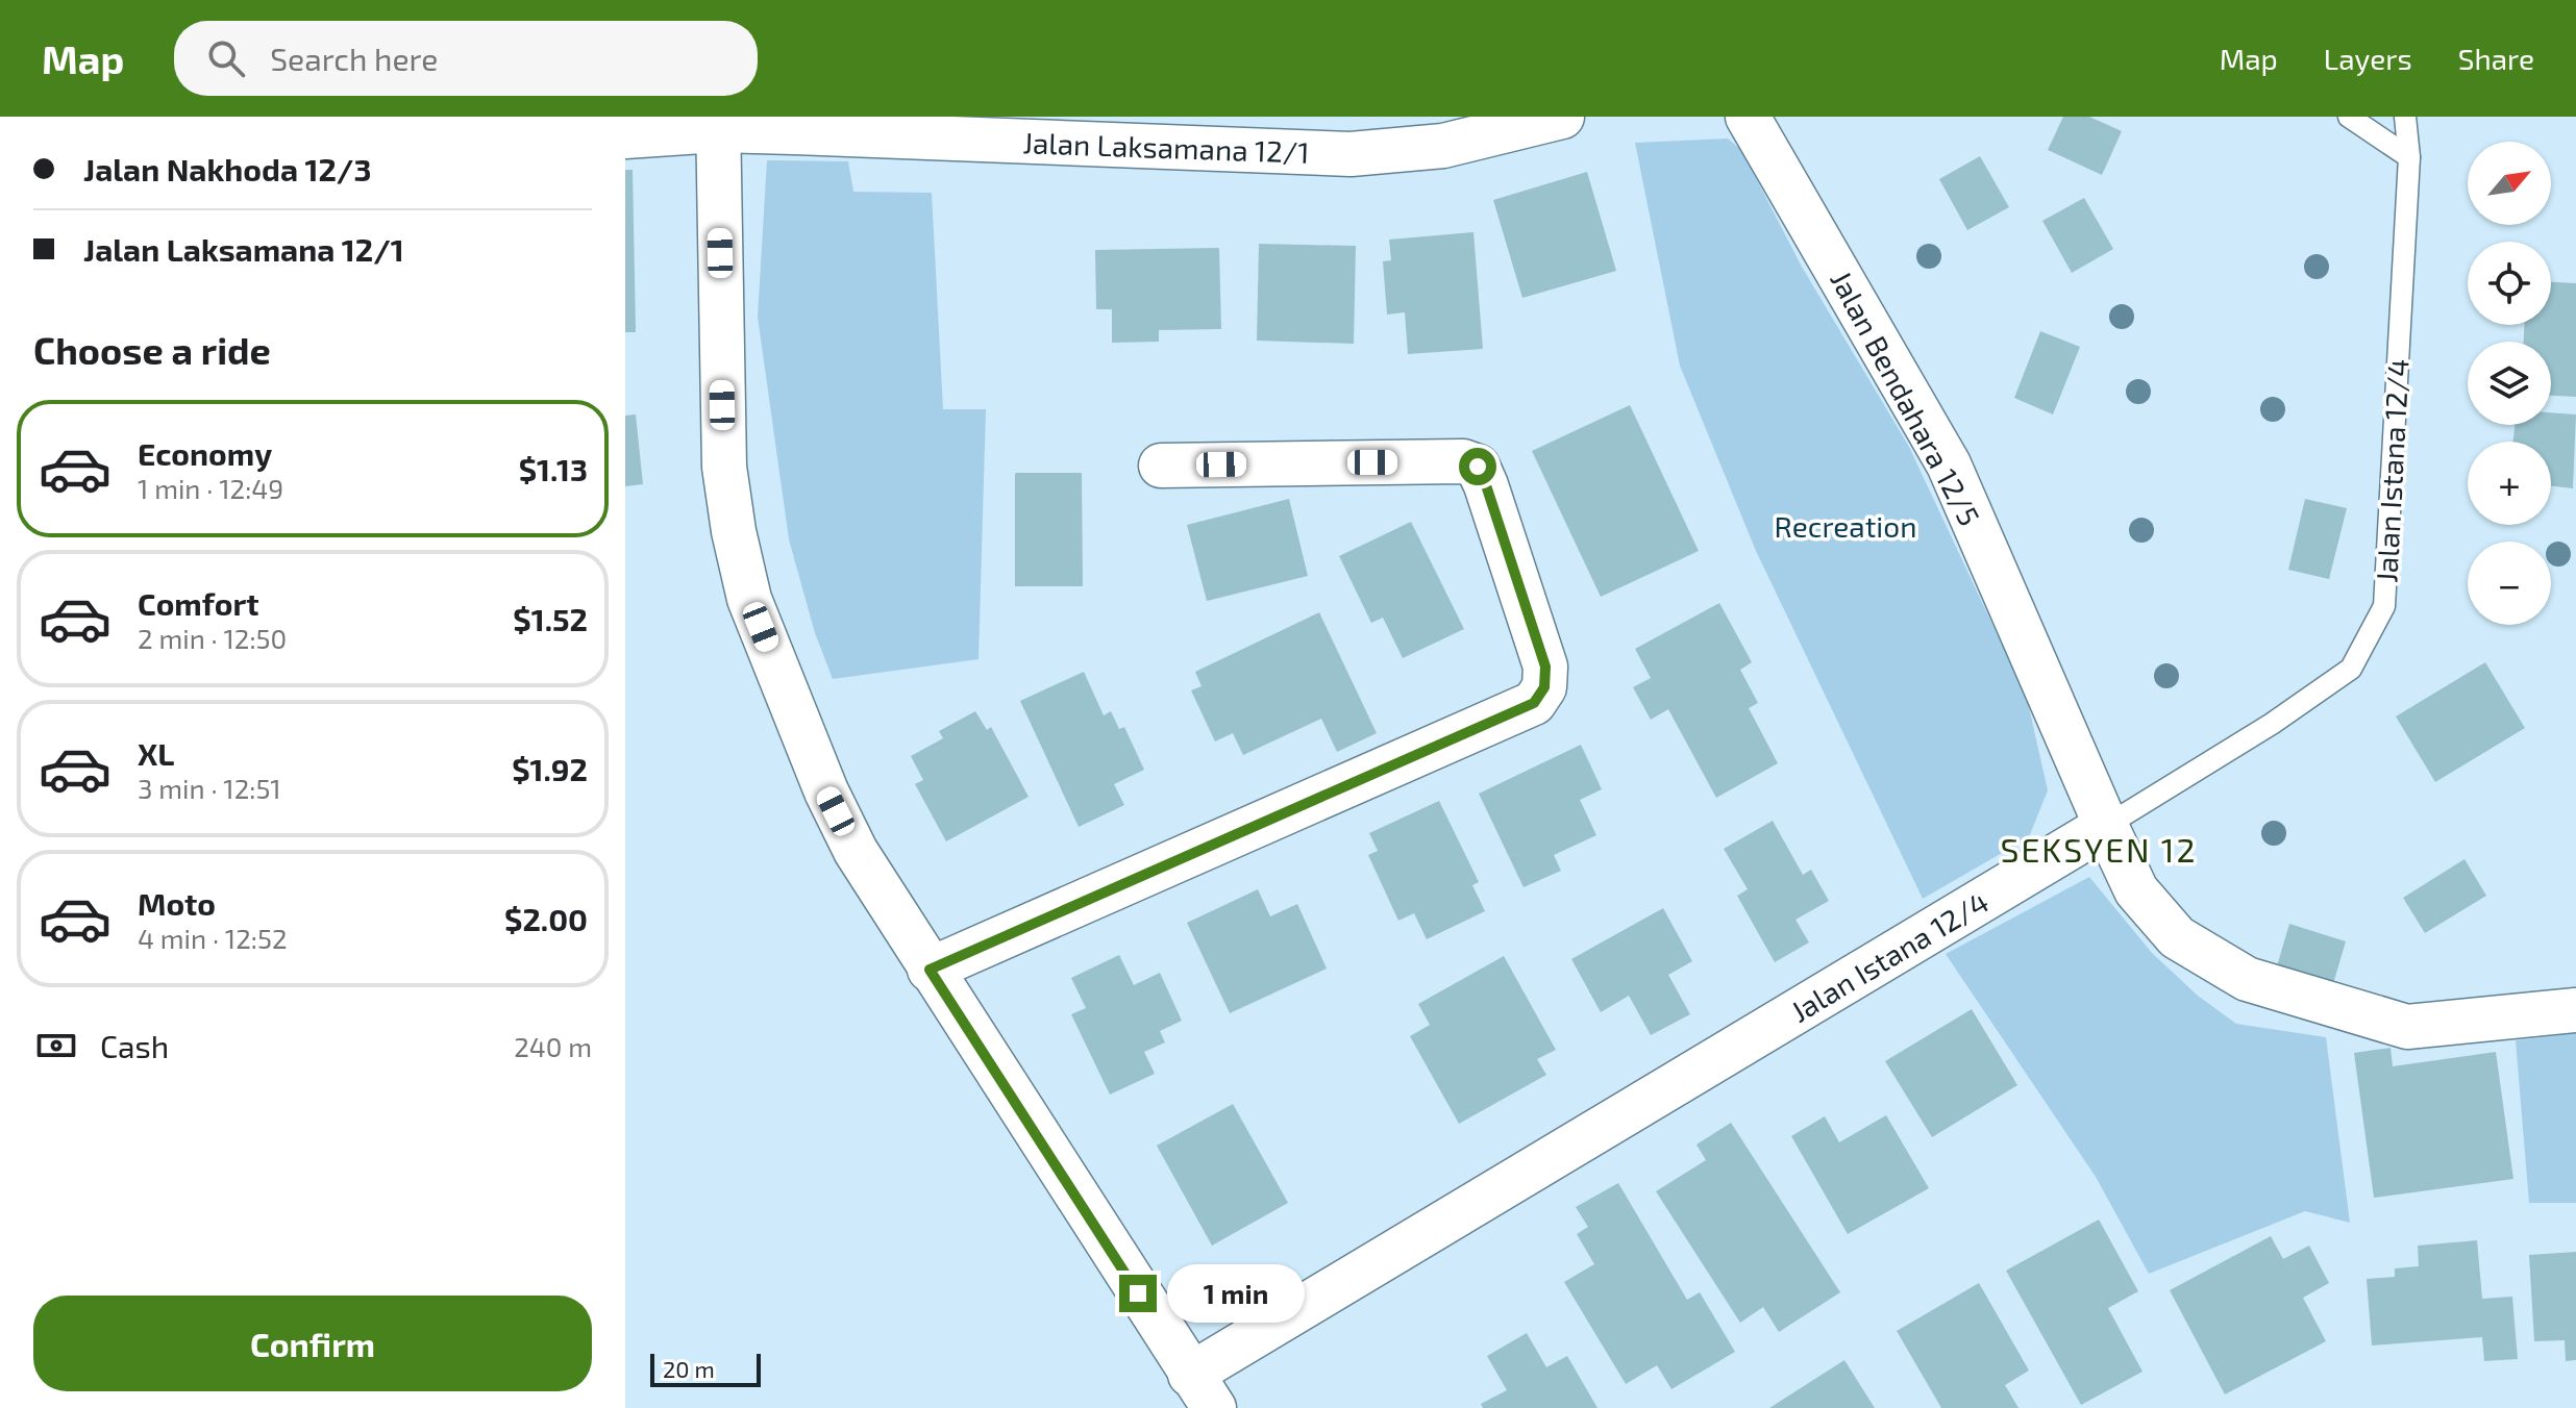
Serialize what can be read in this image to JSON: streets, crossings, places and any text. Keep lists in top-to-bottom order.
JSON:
{
  "streets": {
    "street": ["Jalan Laksamana 12/1", "Jalan Bendahara 12/5", "Jalan Istana 12/4"]
  },
  "crossings": [
    ["Jalan Bendahara 12/5", "Jalan Istana 12/4"]
  ],
  "districts": ["SEKSYEN 12"],
  "parks": ["Recreation"],
  "scale_bar": "20 m",
  "north": "top right",
  "page": {
    "header": "Map",
    "search": "Search here",
    "nav": ["Map", "Layers", "Share"],
    "banner": ["Jalan Nakhoda 12/3", "Jalan Laksamana 12/1"],
    "map_buttons": ["+", "−"],
    "heading": "Choose a ride",
    "list": [
      {
        "name": "Economy",
        "note": "1 min · 12:49",
        "value": "$1.13"
      },
      {
        "name": "Comfort",
        "note": "2 min · 12:50",
        "value": "$1.52"
      },
      {
        "name": "XL",
        "note": "3 min · 12:51",
        "value": "$1.92"
      },
      {
        "name": "Moto",
        "note": "4 min · 12:52",
        "value": "$2.00"
      }
    ],
    "pay": ["Cash", "240 m"],
    "bubble": "1 min",
    "buttons": "Confirm",
    "scale": "20 m"
  }
}
